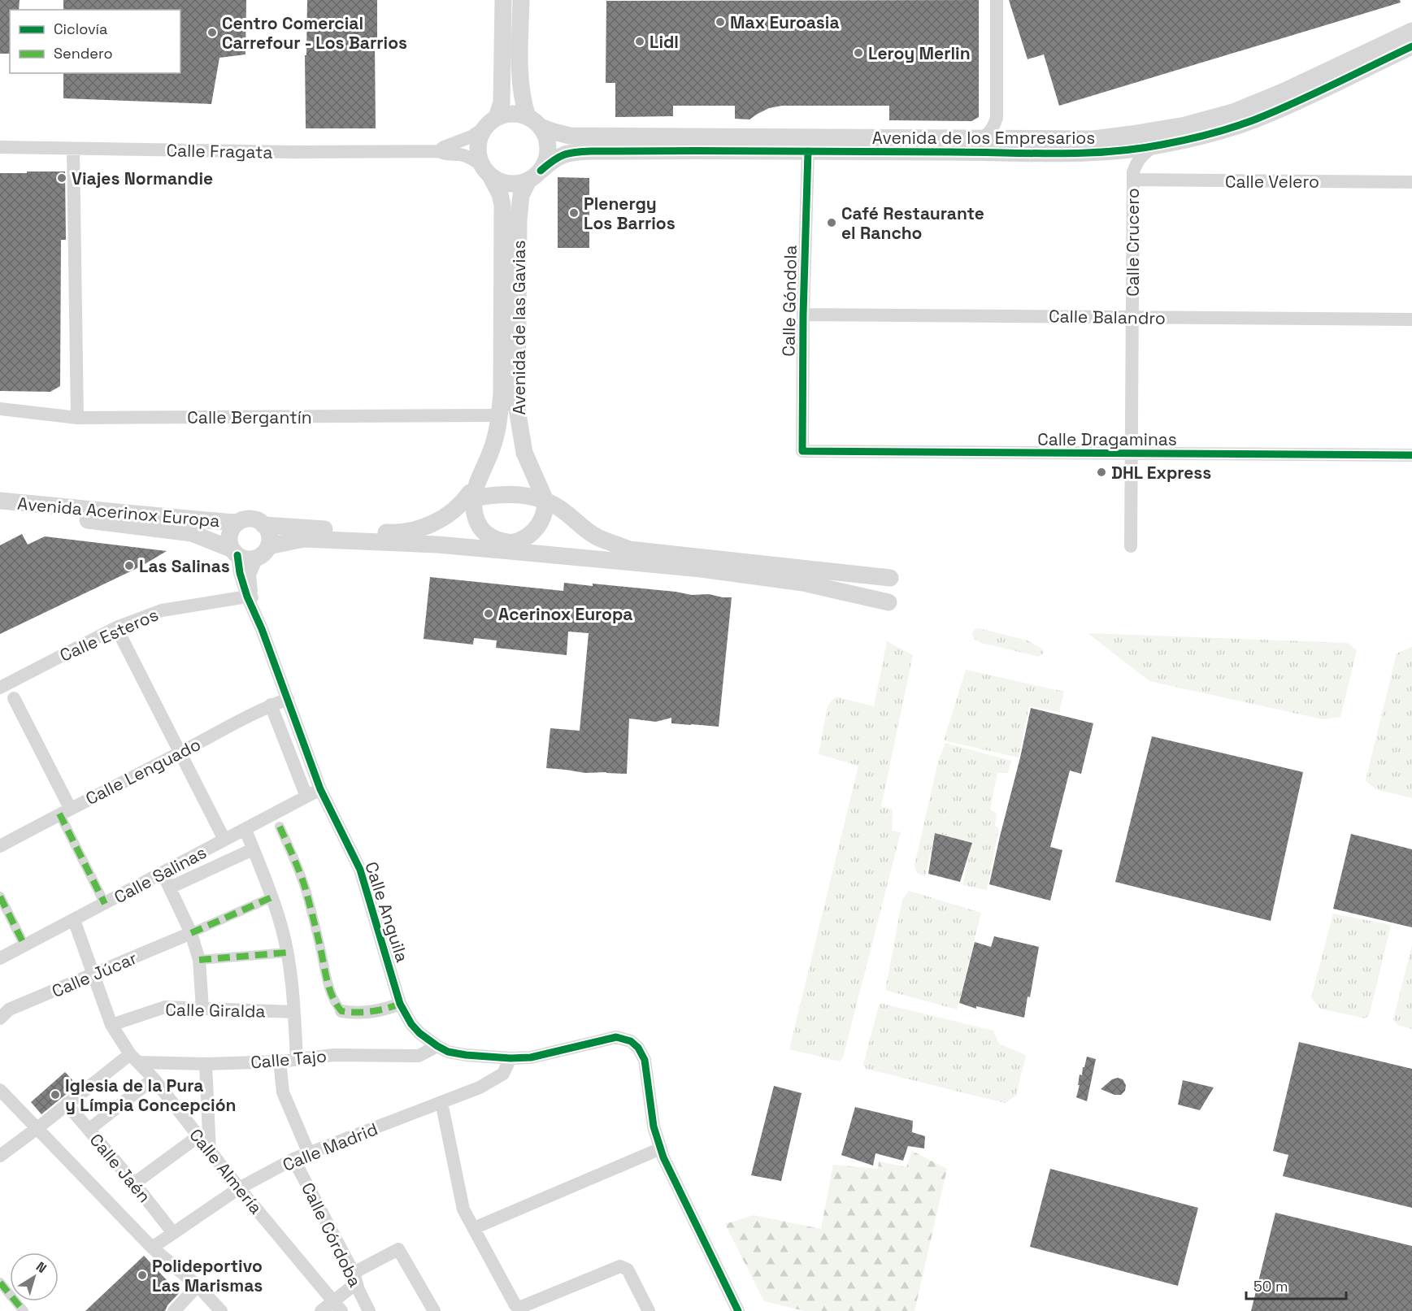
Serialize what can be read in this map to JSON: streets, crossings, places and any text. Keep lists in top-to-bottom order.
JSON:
{
  "streets": {
    "street": [
      "Avenida de los Empresarios",
      "Calle Fragata",
      "Calle Velero",
      "Calle Crucero",
      "Calle Góndola",
      "Calle Balandro",
      "Avenida de las Gavias",
      "Calle Bergantín",
      "Calle Dragaminas",
      "Avenida Acerinox Europa",
      "Calle Esteros",
      "Calle Lenguado",
      "Calle Salinas",
      "Calle Anguila",
      "Calle Júcar",
      "Calle Giralda",
      "Calle Tajo",
      "Calle Madrid",
      "Calle Jaén",
      "Calle Almería",
      "Calle Córdoba"
    ]
  },
  "crossings": [
    ["Avenida de los Empresarios", "Calle Fragata"],
    ["Avenida de los Empresarios", "Calle Crucero"],
    ["Avenida de los Empresarios", "Calle Góndola"],
    ["Avenida de los Empresarios", "Avenida de las Gavias"],
    ["Calle Fragata", "Avenida de las Gavias"],
    ["Calle Velero", "Calle Crucero"],
    ["Calle Crucero", "Calle Balandro"],
    ["Calle Crucero", "Calle Dragaminas"],
    ["Calle Góndola", "Calle Balandro"],
    ["Calle Góndola", "Calle Dragaminas"],
    ["Avenida de las Gavias", "Calle Bergantín"],
    ["Avenida Acerinox Europa", "Calle Anguila"],
    ["Calle Esteros", "Calle Anguila"],
    ["Calle Lenguado", "Calle Anguila"],
    ["Calle Salinas", "Calle Anguila"],
    ["Calle Salinas", "Calle Almería"],
    ["Calle Anguila", "Calle Tajo"],
    ["Calle Anguila", "Calle Madrid"],
    ["Calle Júcar", "Calle Almería"],
    ["Calle Giralda", "Calle Almería"],
    ["Calle Tajo", "Calle Almería"],
    ["Calle Madrid", "Calle Jaén"],
    ["Calle Madrid", "Calle Almería"],
    ["Calle Madrid", "Calle Córdoba"]
  ],
  "places": [
    "Max Euroasia",
    "Centro Comercial Carrefour - Los Barrios",
    "Lidl",
    "Leroy Merlin",
    "Viajes Normandie",
    "Plenergy Los Barrios",
    "Café Restaurante el Rancho",
    "DHL Express",
    "Las Salinas",
    "Acerinox Europa",
    "Iglesia de la Pura y Límpia Concepción",
    "Polideportivo Las Marismas"
  ],
  "legend": ["Ciclovía", "Sendero"],
  "scale_bar": "50 m",
  "north": "top right"
}
